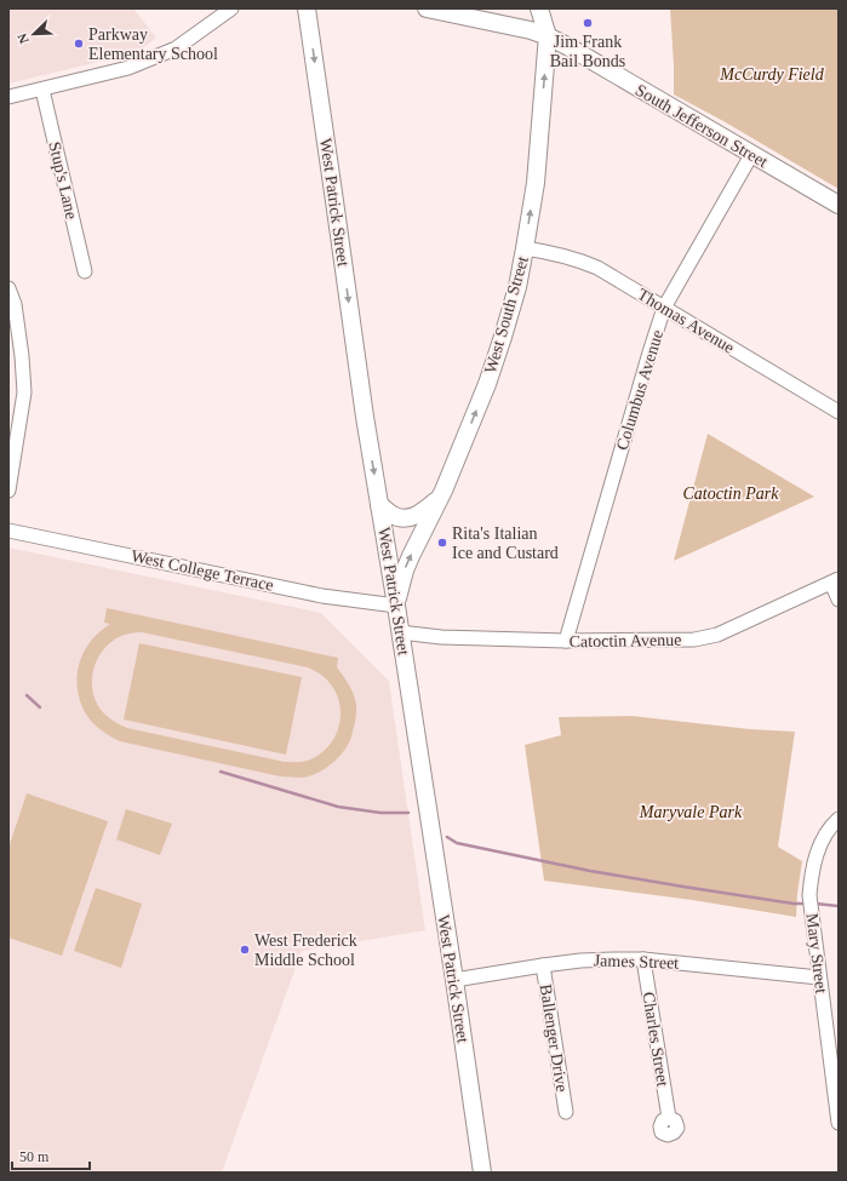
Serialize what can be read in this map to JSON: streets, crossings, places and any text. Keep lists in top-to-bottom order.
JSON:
{
  "streets": {
    "main road": ["South Jefferson Street", "West Patrick Street", "West South Street"],
    "street": [
      "Stup's Lane",
      "Thomas Avenue",
      "Columbus Avenue",
      "West College Terrace",
      "Catoctin Avenue",
      "Mary Street",
      "James Street",
      "Ballenger Drive",
      "Charles Street"
    ]
  },
  "crossings": [
    ["South Jefferson Street", "West South Street"],
    ["South Jefferson Street", "Columbus Avenue"],
    ["West Patrick Street", "West South Street"],
    ["West Patrick Street", "West College Terrace"],
    ["West Patrick Street", "Catoctin Avenue"],
    ["West Patrick Street", "James Street"],
    ["West South Street", "Thomas Avenue"],
    ["West South Street", "West College Terrace"],
    ["Thomas Avenue", "Columbus Avenue"],
    ["Columbus Avenue", "Catoctin Avenue"],
    ["Mary Street", "James Street"],
    ["James Street", "Ballenger Drive"],
    ["James Street", "Charles Street"]
  ],
  "one_way": ["West Patrick Street", "West South Street"],
  "parks": ["McCurdy Field", "Catoctin Park", "Maryvale Park"],
  "places": [
    "Jim Frank Bail Bonds",
    "Parkway Elementary School",
    "Rita's Italian Ice and Custard",
    "West Frederick Middle School"
  ],
  "scale_bar": "50 m",
  "north": "bottom left"
}
